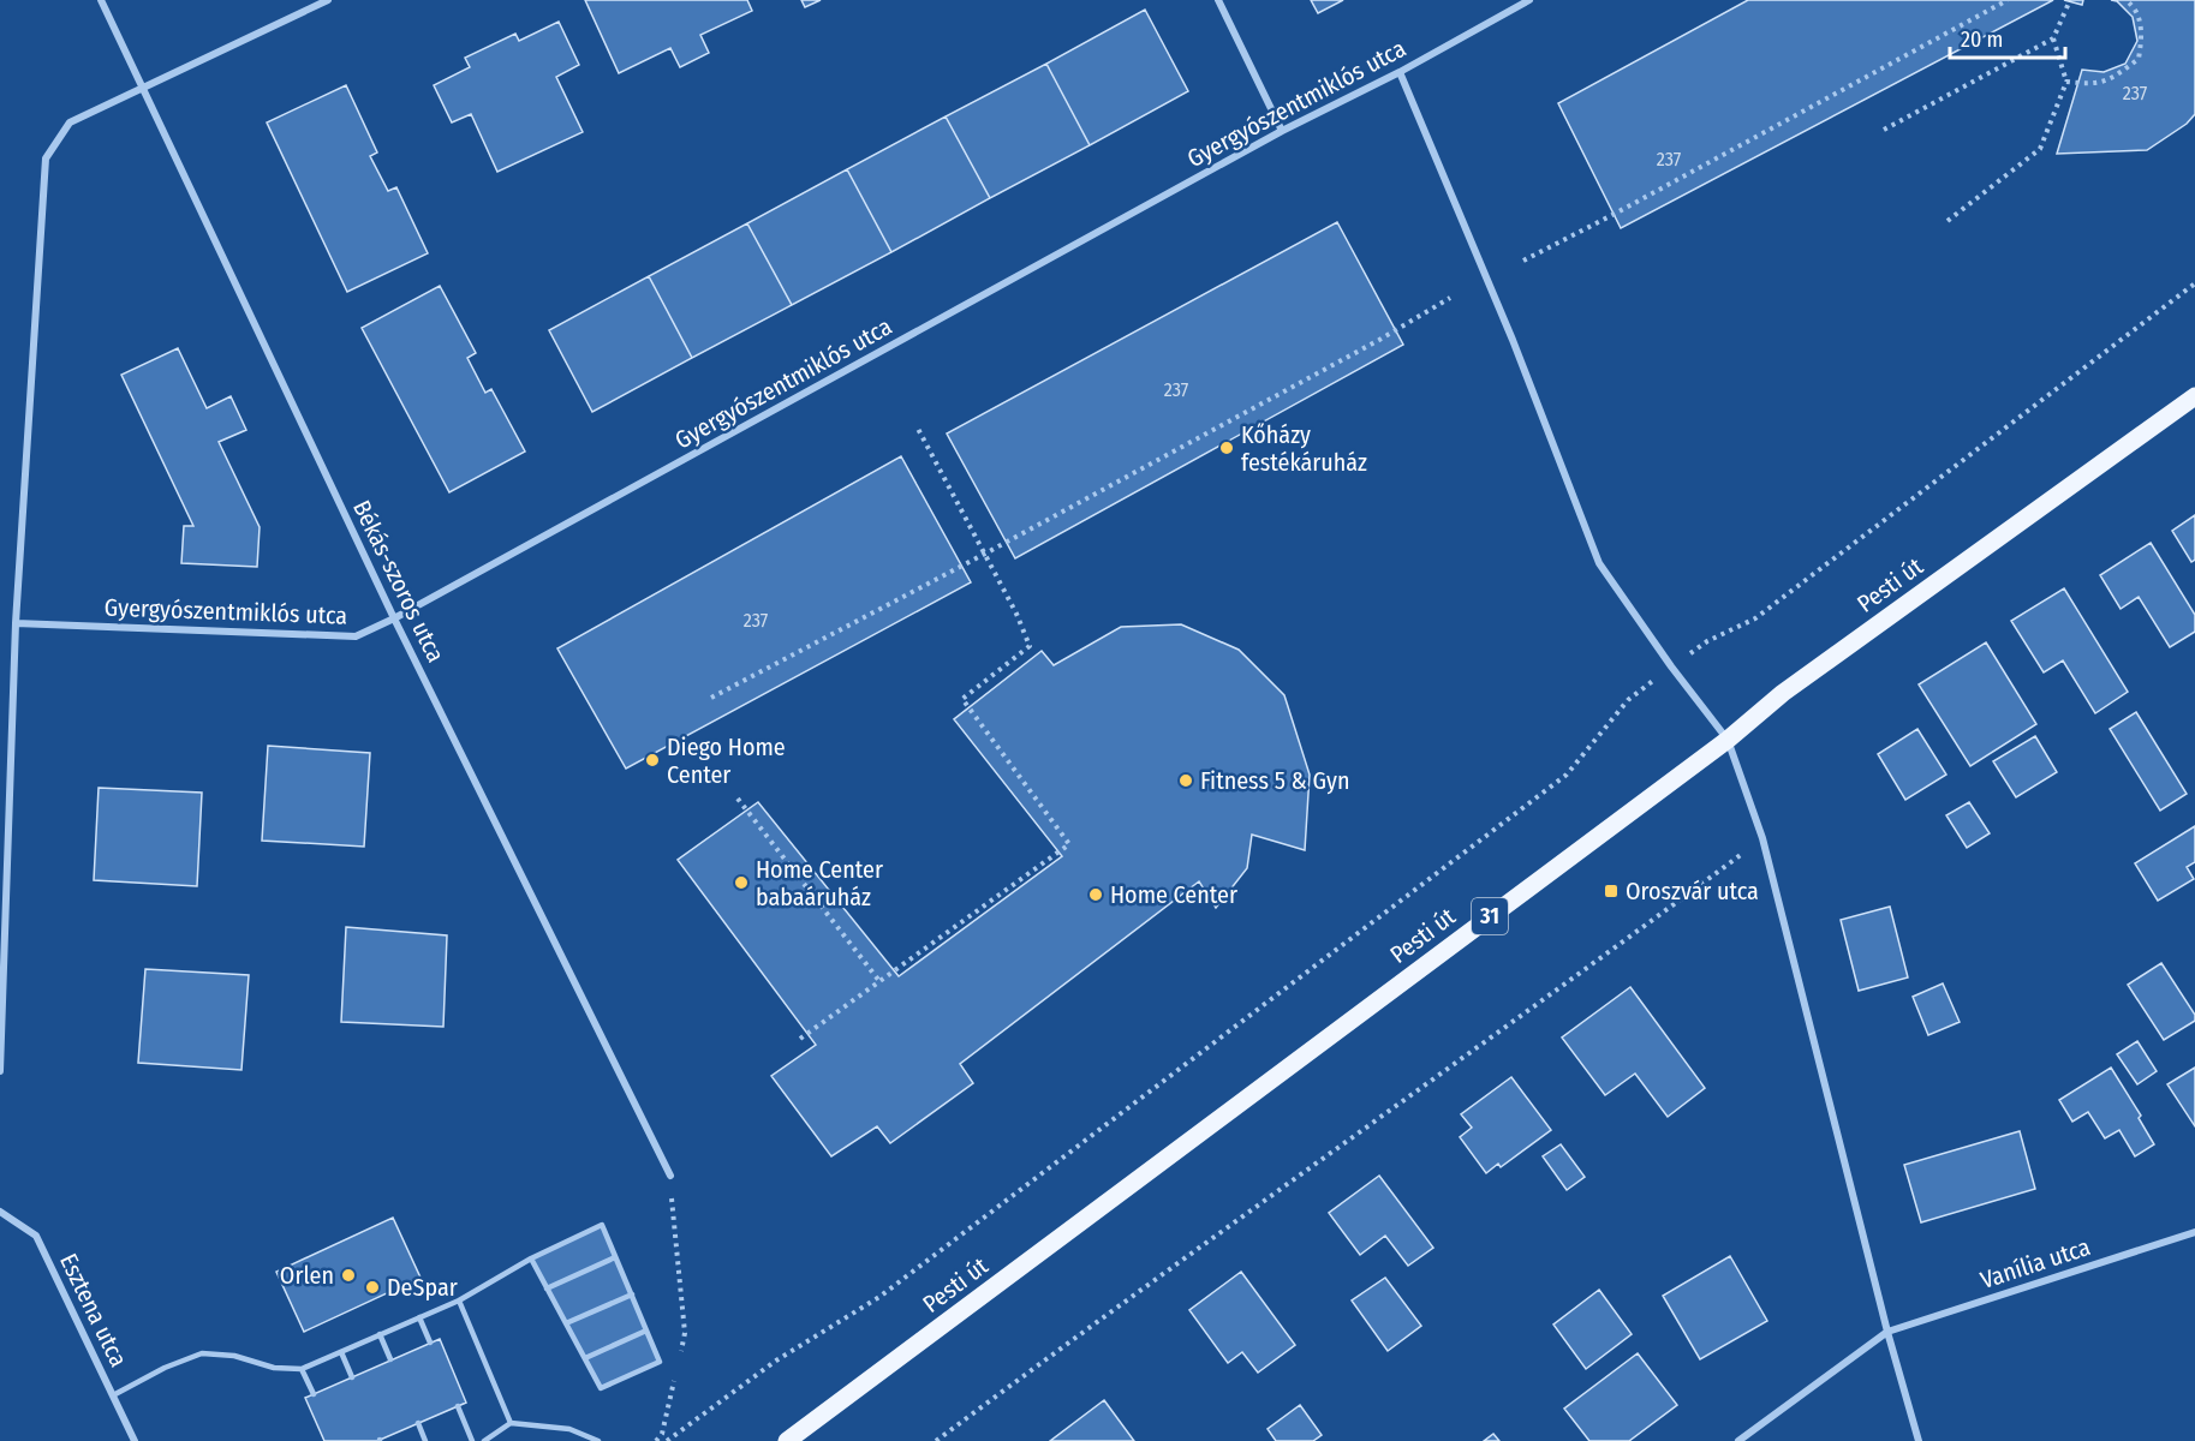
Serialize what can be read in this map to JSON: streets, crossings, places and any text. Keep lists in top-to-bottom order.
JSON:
{
  "streets": {
    "main road": ["Pesti út", "31"],
    "street": [
      "Gyergyószentmiklós utca",
      "Békás-szoros utca",
      "Vanília utca",
      "Esztena utca"
    ]
  },
  "crossings": [
    ["Gyergyószentmiklós utca", "Békás-szoros utca"]
  ],
  "places": {
    "other": [
      "Kőházy festékáruház",
      "Diego Home Center",
      "Fitness 5 & Gyn",
      "Home Center babaáruház",
      "Home Center",
      "Orlen",
      "DeSpar"
    ],
    "transit": ["Oroszvár utca"]
  },
  "house_numbers": [
    "237",
    "237",
    "237",
    "237"
  ],
  "scale_bar": "20 m"
}
